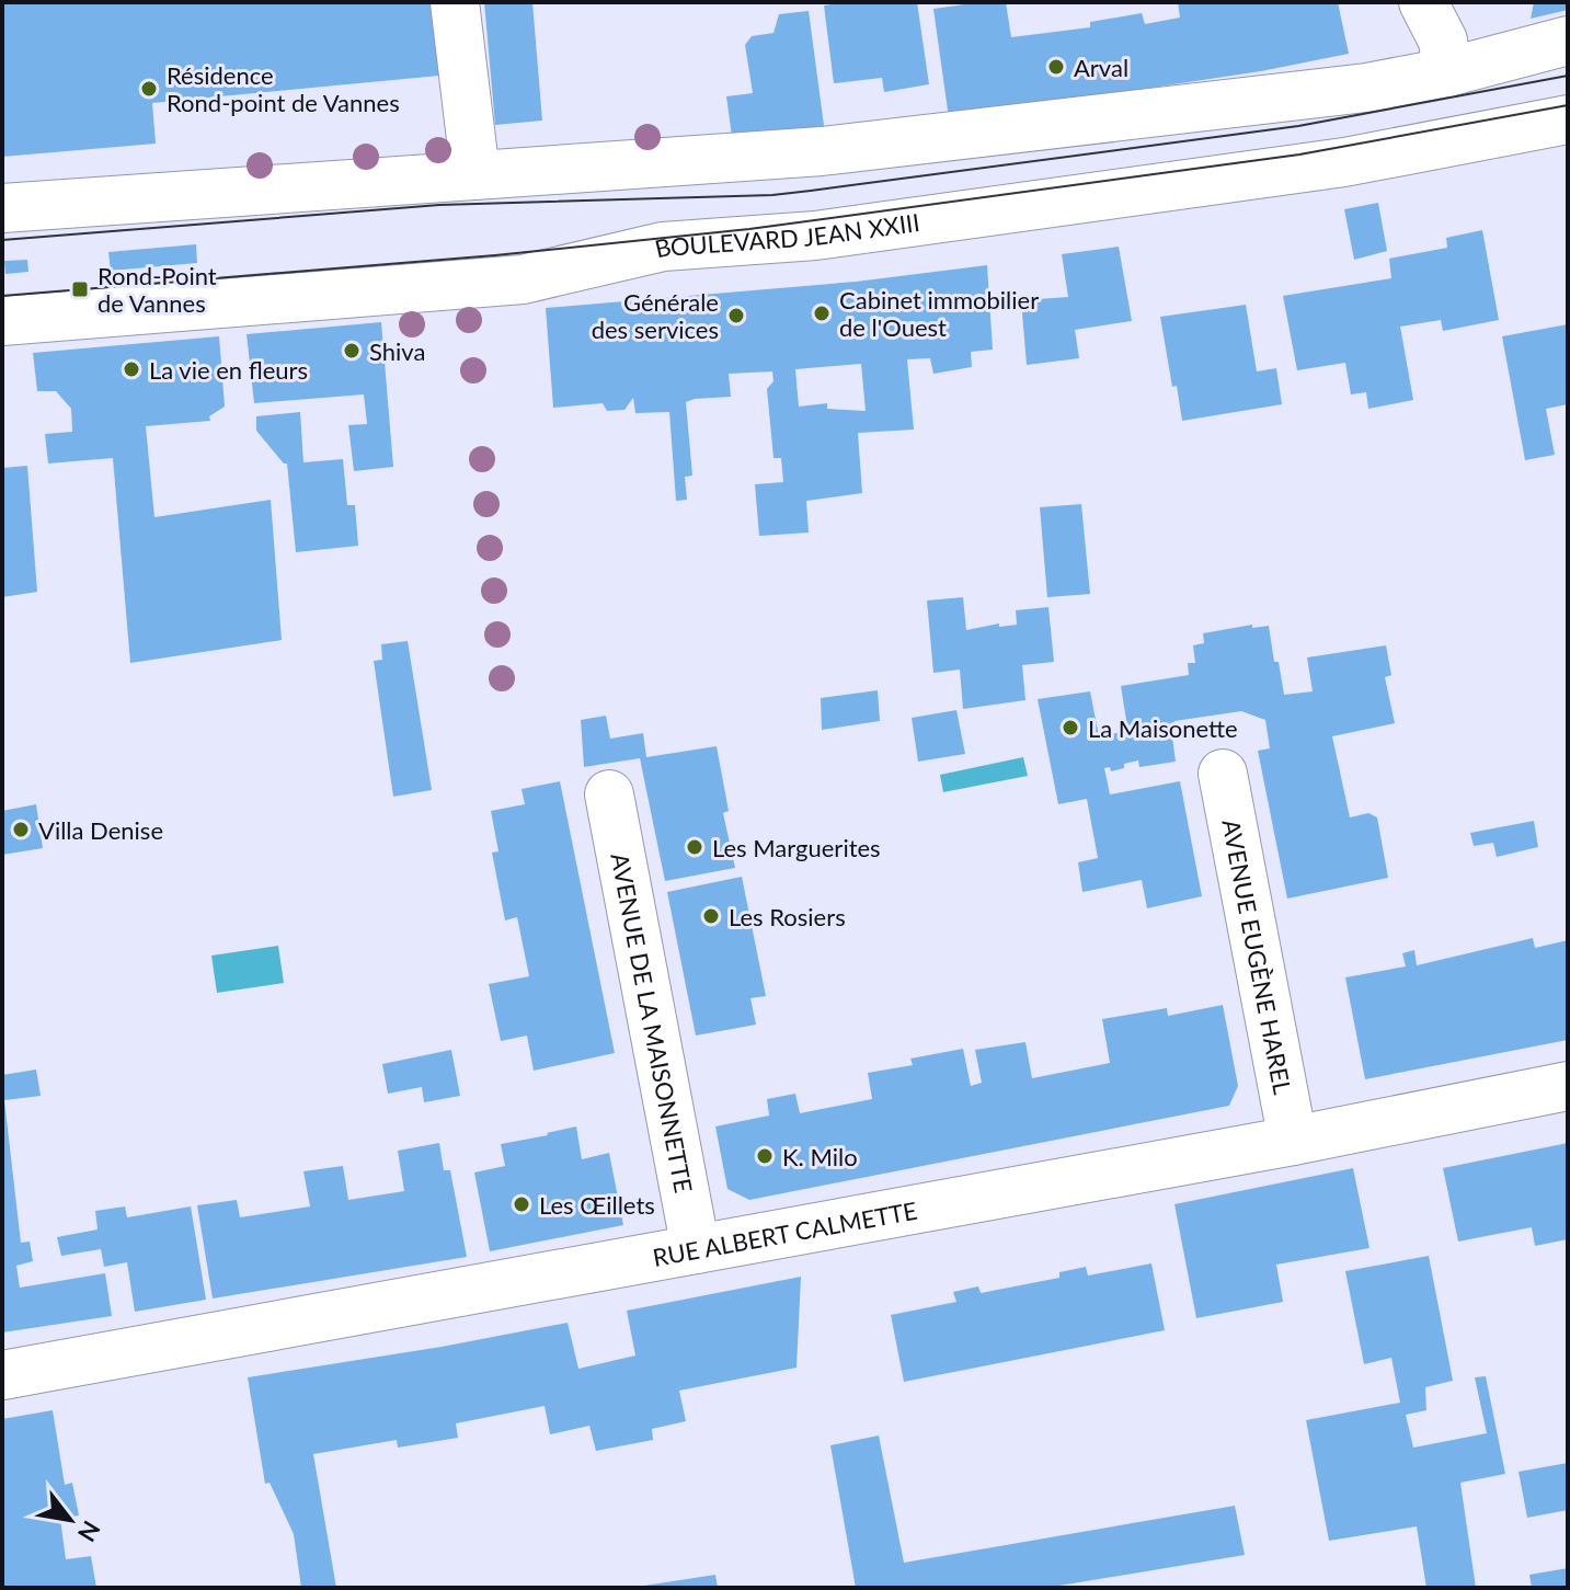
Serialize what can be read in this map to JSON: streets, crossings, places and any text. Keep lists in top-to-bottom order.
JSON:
{
  "streets": {
    "main road": [
      "BOULEVARD JEAN XXIII",
      "AVENUE EUGÈNE HAREL",
      "AVENUE DE LA MAISONNETTE",
      "RUE ALBERT CALMETTE"
    ]
  },
  "crossings": [
    ["AVENUE EUGÈNE HAREL", "RUE ALBERT CALMETTE"],
    ["AVENUE DE LA MAISONNETTE", "RUE ALBERT CALMETTE"]
  ],
  "places": {
    "other": [
      "Arval",
      "Résidence Rond-point de Vannes",
      "Cabinet immobilier de l'Ouest",
      "Générale des services",
      "Shiva",
      "La vie en fleurs",
      "La Maisonette",
      "Villa Denise",
      "Les Marguerites",
      "Les Rosiers",
      "K. Milo",
      "Les Œillets"
    ],
    "transit": ["Rond-Point de Vannes"]
  },
  "north": "bottom right"
}
